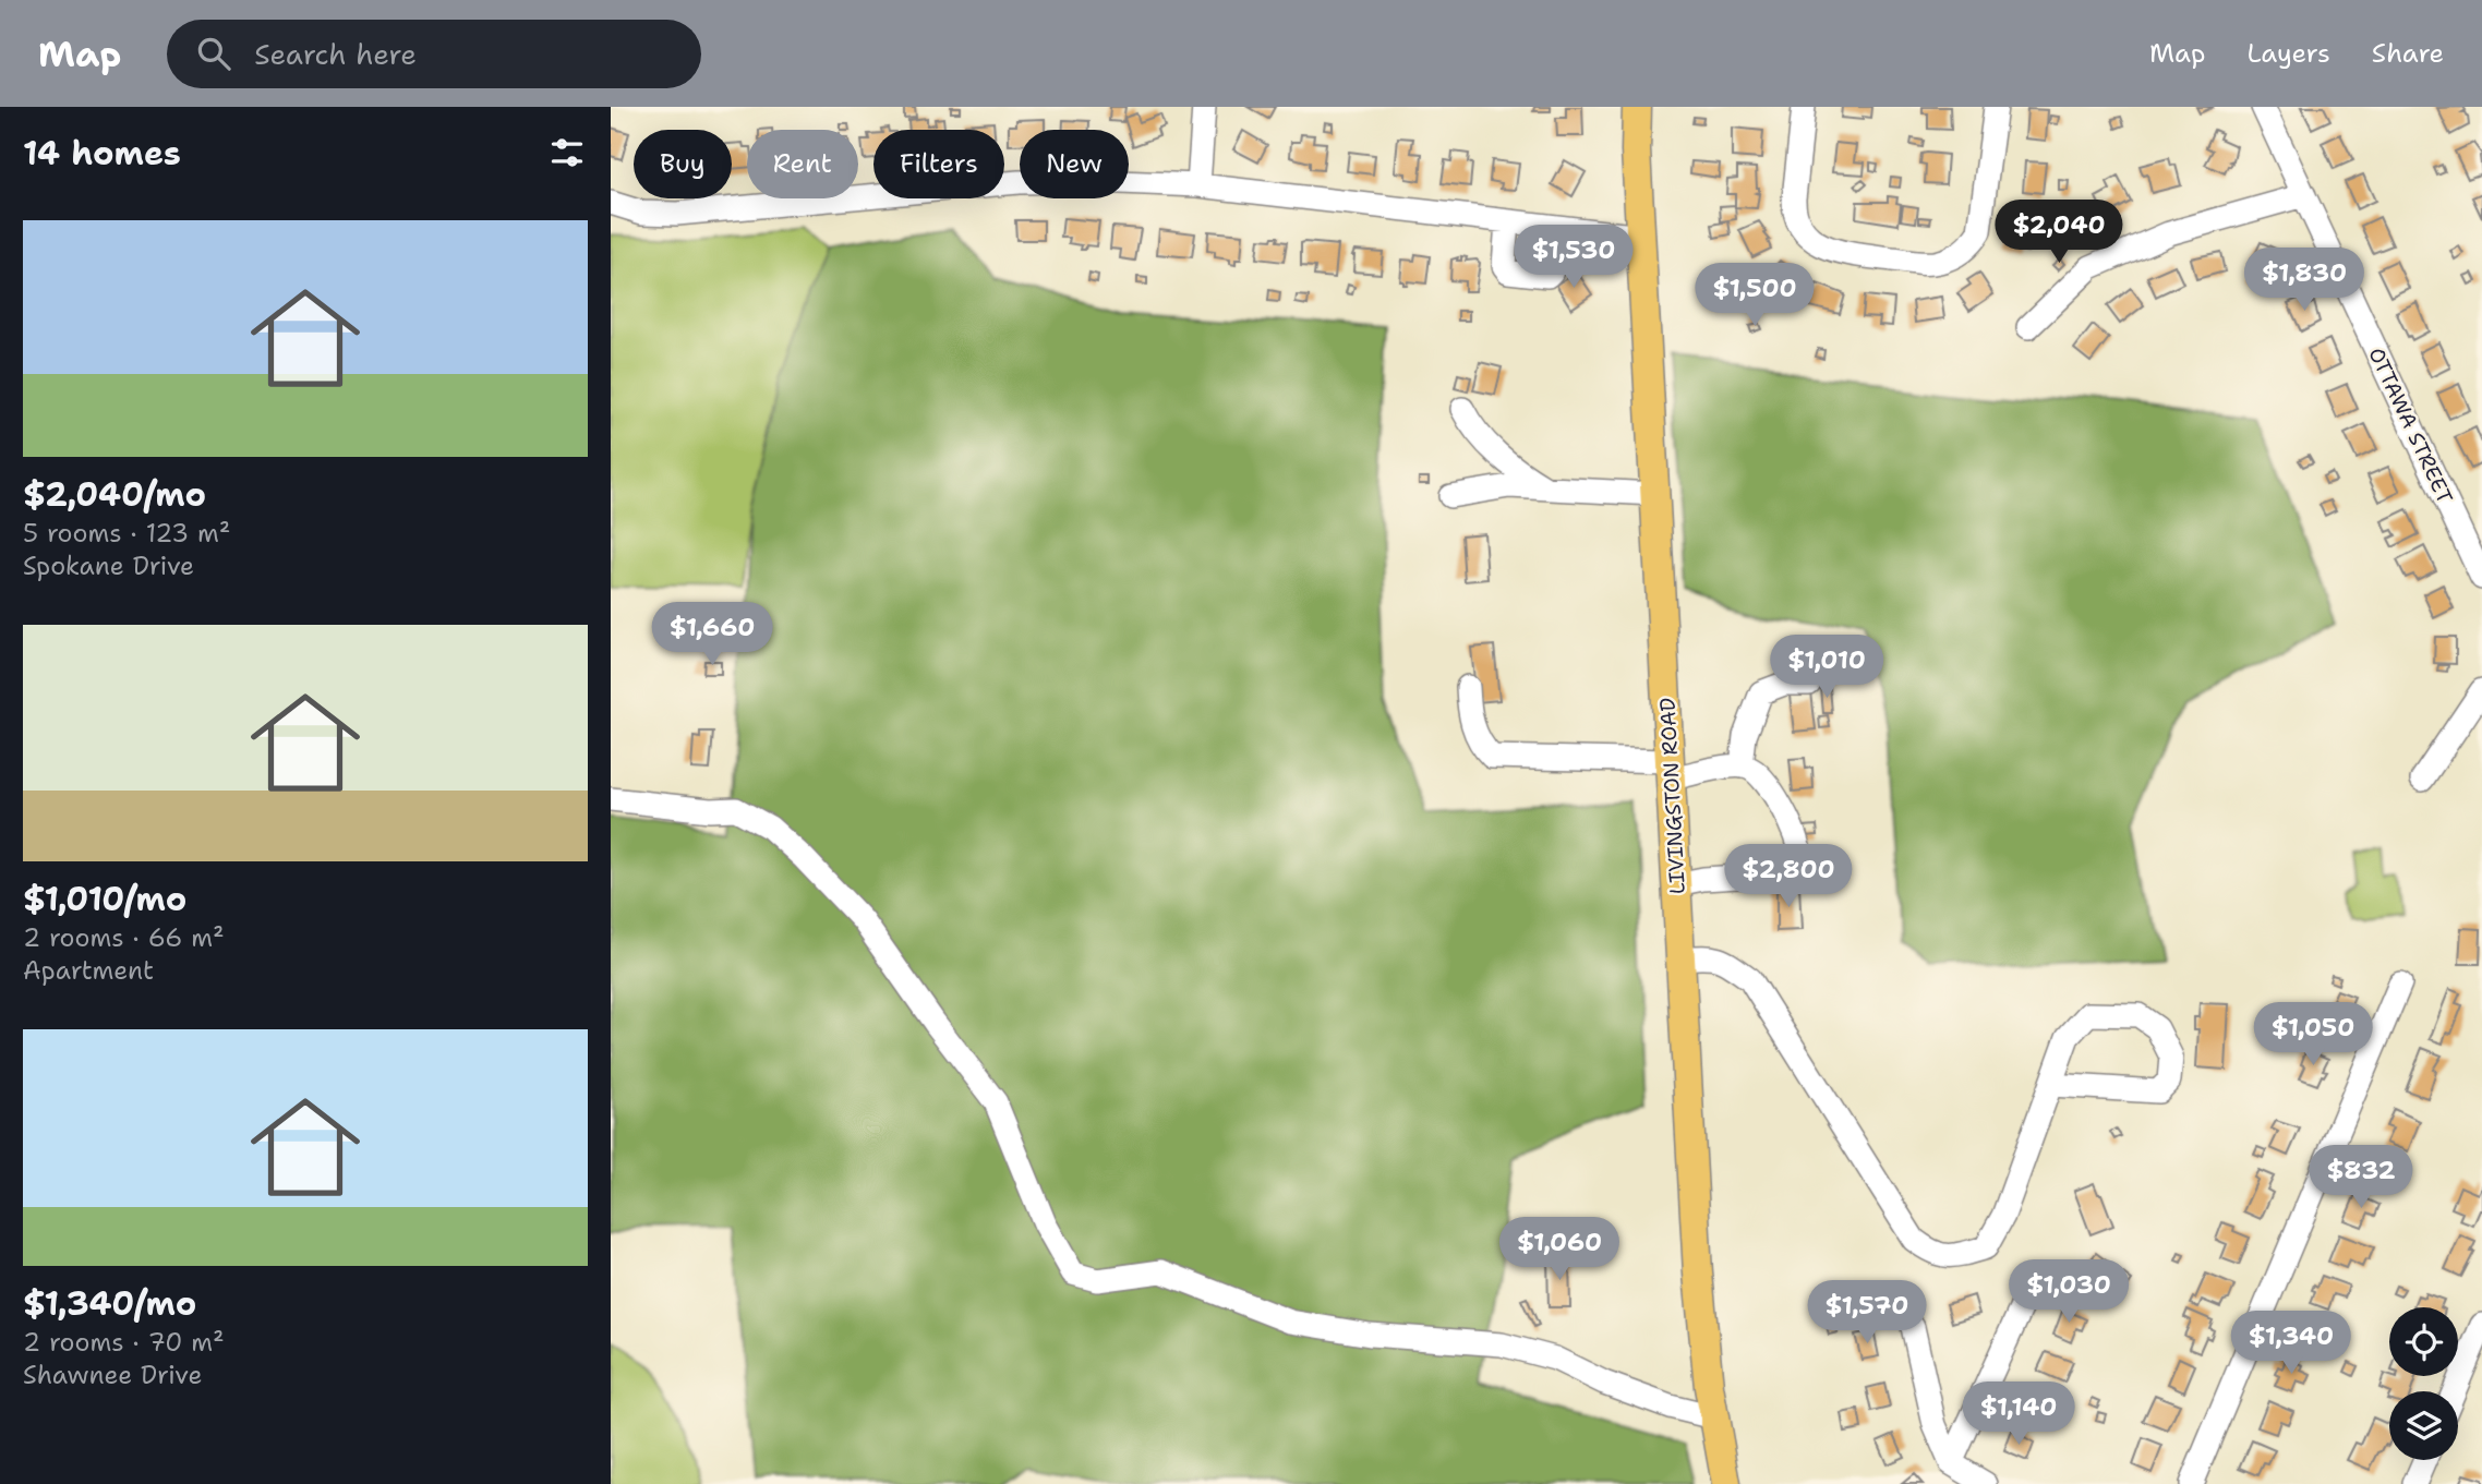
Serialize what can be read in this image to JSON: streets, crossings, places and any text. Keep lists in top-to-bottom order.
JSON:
{
  "streets": {
    "main road": ["LIVINGSTON ROAD"],
    "street": ["OTTAWA STREET"]
  },
  "page": {
    "header": "Map",
    "search": "Search here",
    "nav": ["Map", "Layers", "Share"],
    "heading": "14 homes",
    "chip": [
      "Buy",
      "Rent",
      "Filters",
      "New"
    ],
    "list": [
      {
        "name": "$2,040/mo",
        "note": "5 rooms · 123 m² · Spokane Drive"
      },
      {
        "name": "$1,010/mo",
        "note": "2 rooms · 66 m² · Apartment"
      },
      {
        "name": "$1,340/mo",
        "note": "2 rooms · 70 m² · Shawnee Drive"
      }
    ],
    "price": [
      "$2,040",
      "$1,530",
      "$1,830",
      "$1,500",
      "$1,660",
      "$1,010",
      "$2,800",
      "$1,050",
      "$832",
      "$1,060",
      "$1,030",
      "$1,570",
      "$1,340",
      "$1,140"
    ]
  }
}
